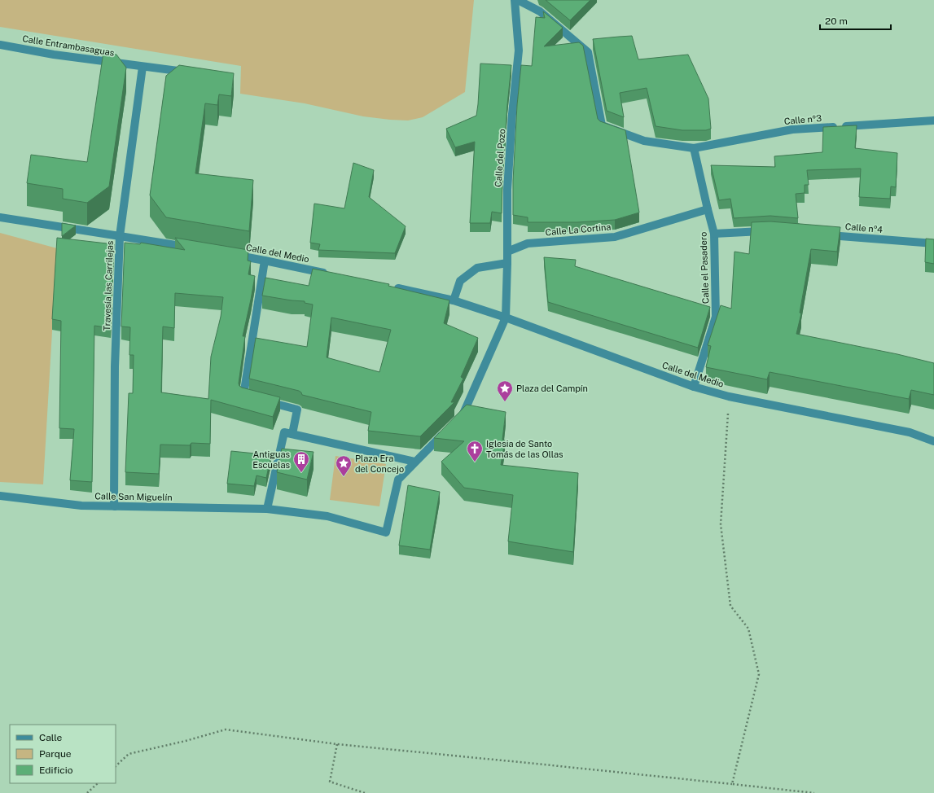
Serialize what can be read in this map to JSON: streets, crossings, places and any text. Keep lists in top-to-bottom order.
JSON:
{
  "streets": {
    "street": [
      "Calle Entrambasaguas",
      "Calle nº3",
      "Calle del Pozo",
      "Calle nº4",
      "Calle La Cortina",
      "Calle del Medio",
      "Calle el Pasadero",
      "Travesía las Carrilejas",
      "Calle San Miguelín"
    ]
  },
  "crossings": [
    ["Calle Entrambasaguas", "Travesía las Carrilejas"],
    ["Calle nº3", "Calle el Pasadero"],
    ["Calle del Pozo", "Calle La Cortina"],
    ["Calle del Pozo", "Calle del Medio"],
    ["Calle La Cortina", "Calle el Pasadero"],
    ["Calle del Medio", "Calle el Pasadero"],
    ["Travesía las Carrilejas", "Calle San Miguelín"]
  ],
  "places": {
    "place": ["Plaza del Campín", "Plaza Era del Concejo"],
    "church": ["Iglesia de Santo Tomás de las Ollas"],
    "building": ["Antiguas Escuelas"]
  },
  "legend": ["Calle", "Parque", "Edificio"],
  "scale_bar": "20 m"
}
